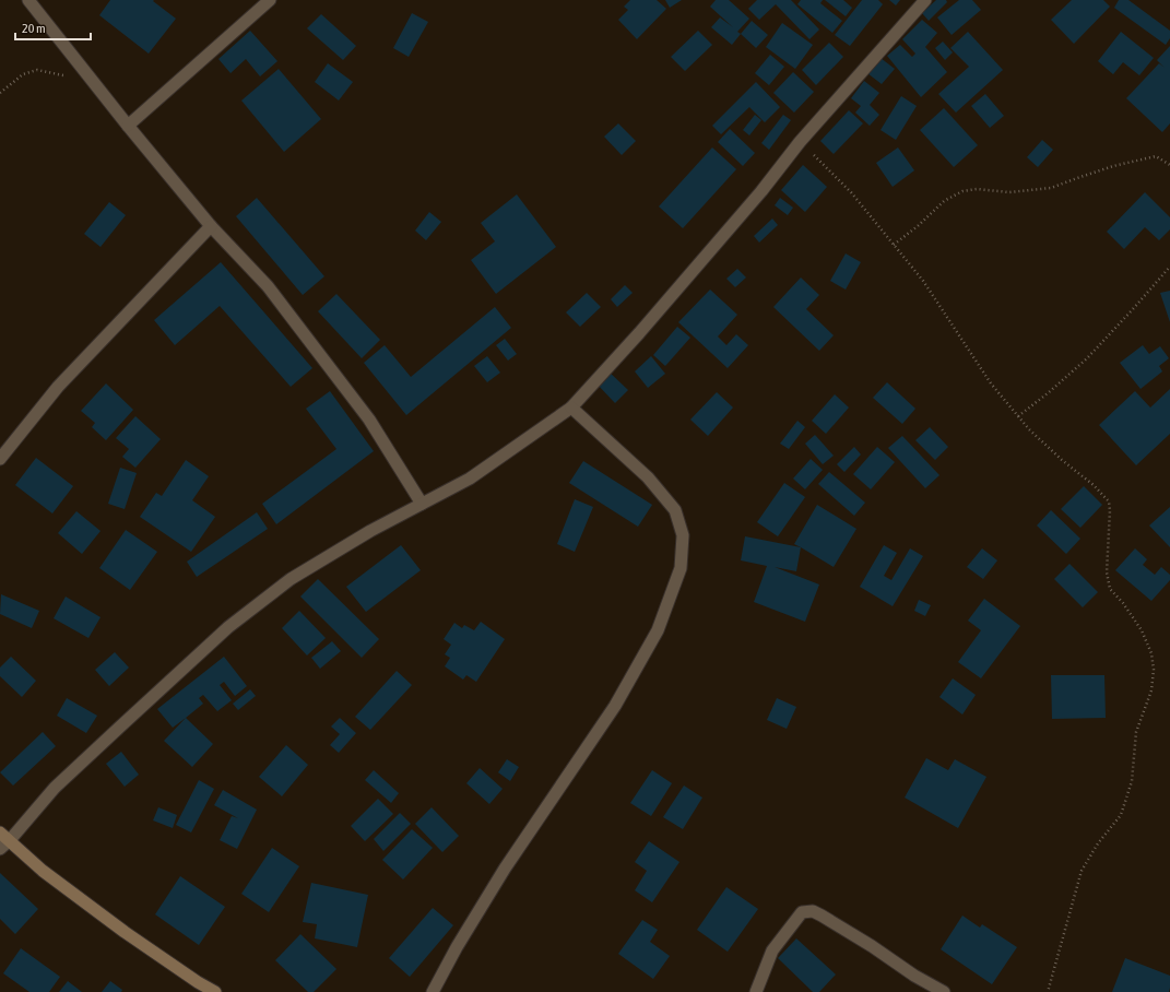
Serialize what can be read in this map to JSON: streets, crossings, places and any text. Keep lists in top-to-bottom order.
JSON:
{
  "scale_bar": "20 m"
}
